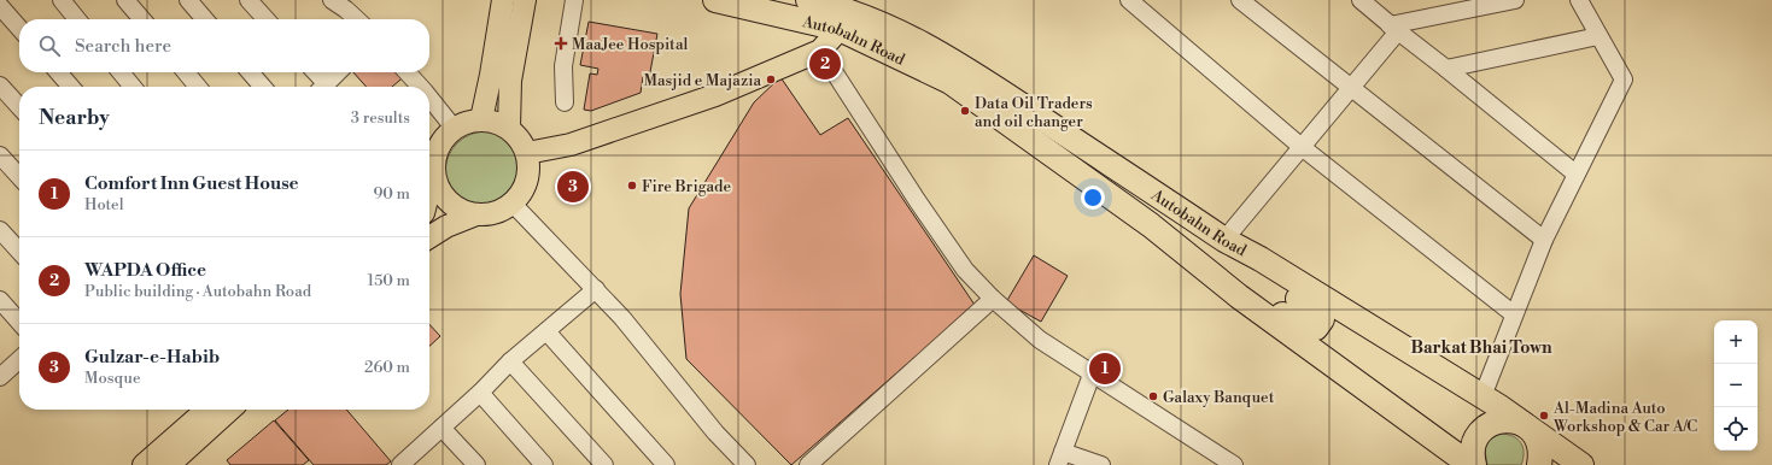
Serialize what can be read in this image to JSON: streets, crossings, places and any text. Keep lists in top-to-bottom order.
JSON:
{
  "streets": {
    "highway": ["Autobahn Road"]
  },
  "districts": ["Barkat Bhai Town"],
  "places": {
    "health": ["MaaJee Hospital"],
    "other": [
      "Masjid e Majazia",
      "Data Oil Traders and oil changer",
      "Fire Brigade",
      "Galaxy Banquet",
      "Al-Madina Auto Workshop & Car A/C"
    ]
  },
  "page": {
    "search": "Search here",
    "pins": ["2", "3", "1"],
    "heading": ["Nearby", "3 results"],
    "list": [
      {
        "mark": "1",
        "name": "Comfort Inn Guest House",
        "note": "Hotel",
        "value": "90 m"
      },
      {
        "mark": "2",
        "name": "WAPDA Office",
        "note": "Public building · Autobahn Road",
        "value": "150 m"
      },
      {
        "mark": "3",
        "name": "Gulzar-e-Habib",
        "note": "Mosque",
        "value": "260 m"
      }
    ],
    "map_buttons": ["+", "−"]
  }
}
